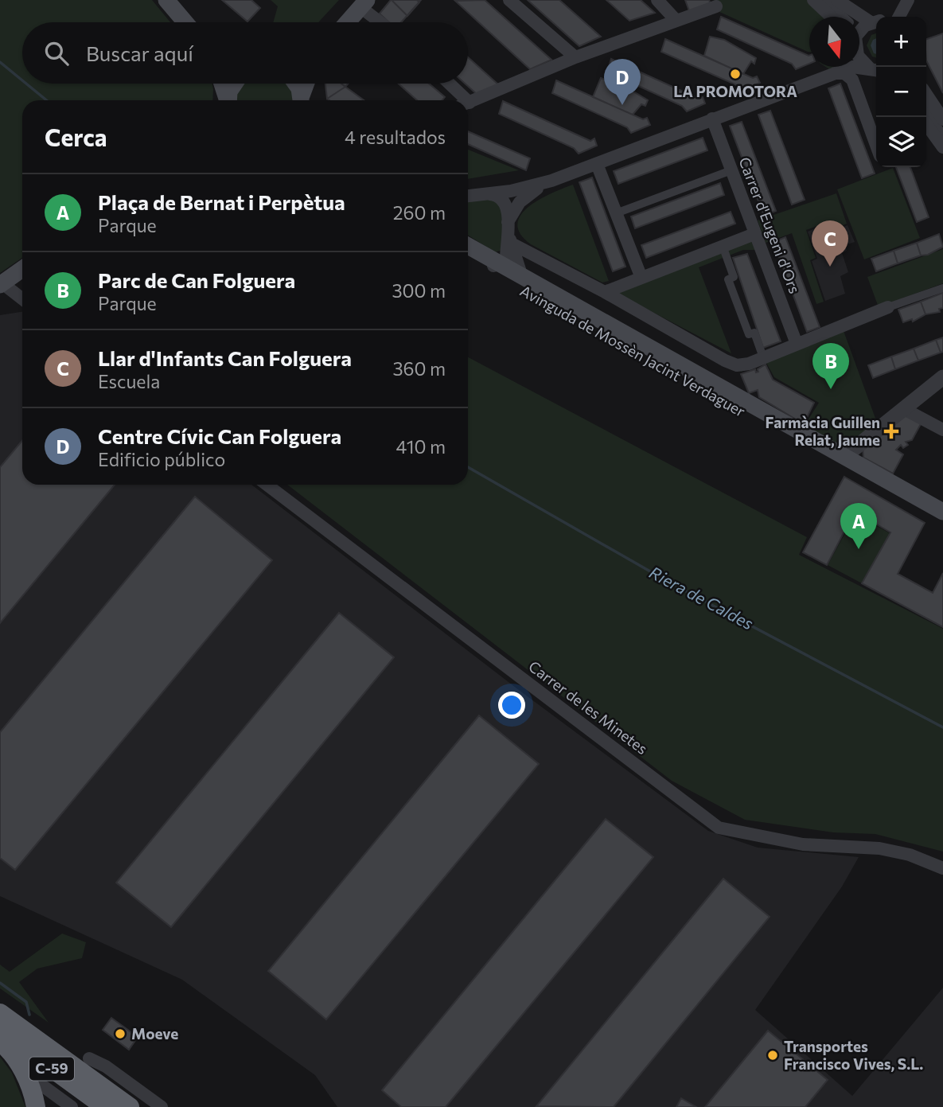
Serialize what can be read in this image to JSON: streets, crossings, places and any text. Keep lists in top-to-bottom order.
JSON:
{
  "streets": {
    "highway": ["C-59"],
    "main road": ["Avinguda de Mossèn Jacint Verdaguer"],
    "street": ["Carrer d'Eugeni d'Ors", "Carrer de les Minetes"]
  },
  "water": ["Riera de Caldes"],
  "places": {
    "other": ["LA PROMOTORA", "Moeve", "Transportes Francisco Vives, S.L."],
    "health": ["Farmàcia Guillen Relat, Jaume"]
  },
  "north": "bottom",
  "page": {
    "map_buttons": ["+", "−"],
    "search": "Buscar aquí",
    "pins": [
      "D",
      "C",
      "B",
      "A"
    ],
    "heading": ["Cerca", "4 resultados"],
    "list": [
      {
        "mark": "A",
        "name": "Plaça de Bernat i Perpètua",
        "note": "Parque",
        "value": "260 m"
      },
      {
        "mark": "B",
        "name": "Parc de Can Folguera",
        "note": "Parque",
        "value": "300 m"
      },
      {
        "mark": "C",
        "name": "Llar d'Infants Can Folguera",
        "note": "Escuela",
        "value": "360 m"
      },
      {
        "mark": "D",
        "name": "Centre Cívic Can Folguera",
        "note": "Edificio público",
        "value": "410 m"
      }
    ]
  }
}
